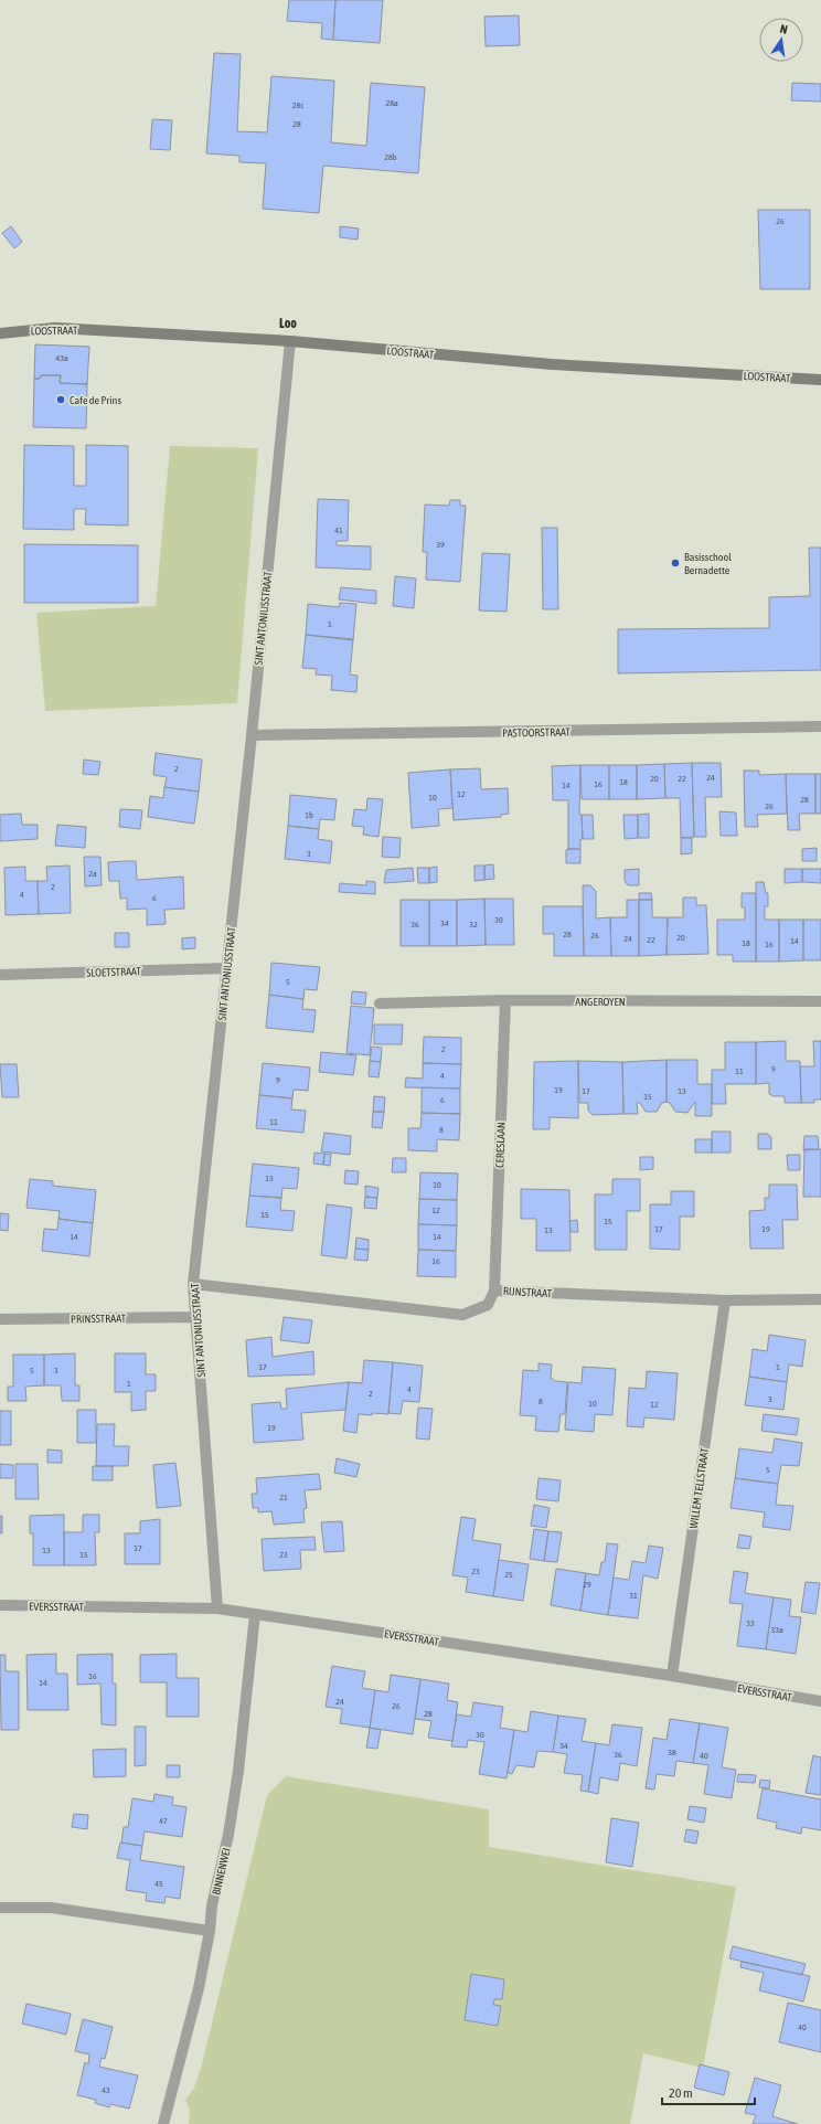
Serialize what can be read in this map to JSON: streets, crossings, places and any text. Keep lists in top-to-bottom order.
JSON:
{
  "streets": {
    "street": [
      "LOOSTRAAT",
      "SINT ANTONIUSSTRAAT",
      "PASTOORSTRAAT",
      "SLOETSTRAAT",
      "ANGEROYEN",
      "CERESLAAN",
      "RIJNSTRAAT",
      "PRINSSTRAAT",
      "WILLEM TELLSTRAAT",
      "EVERSSTRAAT",
      "BINNENWEI"
    ]
  },
  "crossings": [
    ["LOOSTRAAT", "SINT ANTONIUSSTRAAT"],
    ["SINT ANTONIUSSTRAAT", "PASTOORSTRAAT"],
    ["SINT ANTONIUSSTRAAT", "SLOETSTRAAT"],
    ["SINT ANTONIUSSTRAAT", "RIJNSTRAAT"],
    ["SINT ANTONIUSSTRAAT", "PRINSSTRAAT"],
    ["SINT ANTONIUSSTRAAT", "EVERSSTRAAT"],
    ["ANGEROYEN", "CERESLAAN"],
    ["CERESLAAN", "RIJNSTRAAT"],
    ["RIJNSTRAAT", "WILLEM TELLSTRAAT"],
    ["WILLEM TELLSTRAAT", "EVERSSTRAAT"],
    ["EVERSSTRAAT", "BINNENWEI"]
  ],
  "districts": ["Loo"],
  "places": ["Cafe de Prins", "Basisschool Bernadette"],
  "house_numbers": [
    "28a",
    "28c",
    "28",
    "28b",
    "26",
    "43a",
    "41",
    "39",
    "1",
    "2",
    "24",
    "20",
    "22",
    "18",
    "16",
    "14",
    "12",
    "10",
    "28",
    "26",
    "1b",
    "3",
    "2a",
    "2",
    "4",
    "6",
    "30",
    "34",
    "36",
    "32",
    "28",
    "26",
    "20",
    "24",
    "22",
    "14",
    "18",
    "16",
    "5",
    "2",
    "9",
    "11",
    "4",
    "9",
    "19",
    "17",
    "13",
    "15",
    "6",
    "11",
    "8",
    "13",
    "10",
    "12",
    "15",
    "15",
    "17",
    "19",
    "13",
    "14",
    "14",
    "16",
    "17",
    "1",
    "5",
    "3",
    "1",
    "4",
    "2",
    "3",
    "8",
    "10",
    "12",
    "19",
    "5",
    "21",
    "17",
    "13",
    "15",
    "23",
    "23",
    "25",
    "29",
    "31",
    "33",
    "33a",
    "16",
    "14",
    "24",
    "26",
    "28",
    "30",
    "34",
    "38",
    "36",
    "40",
    "47",
    "45",
    "40",
    "43"
  ],
  "scale_bar": "20 m",
  "north": "top"
}
